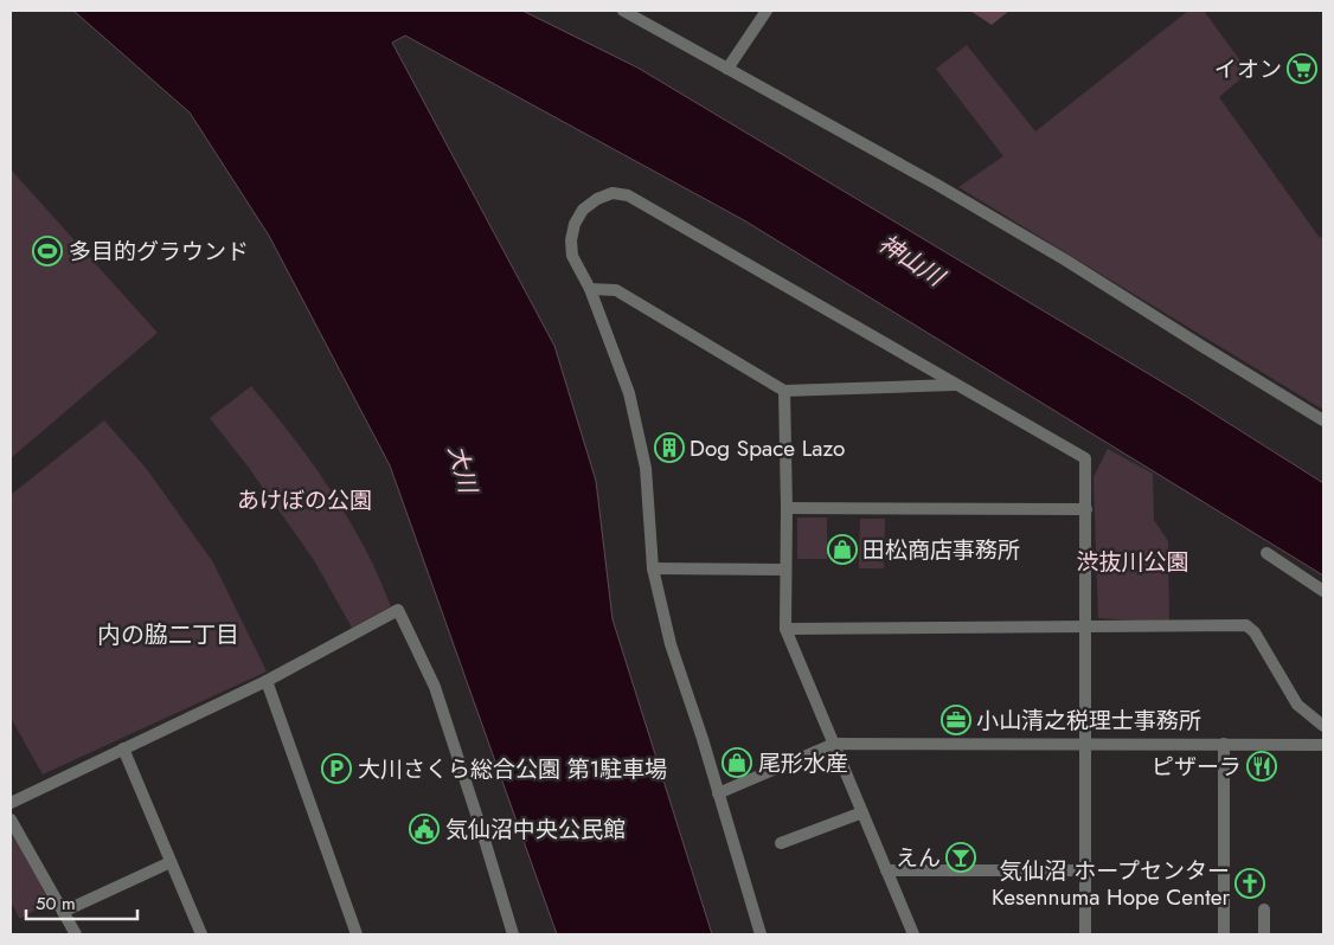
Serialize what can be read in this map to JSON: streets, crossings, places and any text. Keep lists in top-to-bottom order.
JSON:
{
  "districts": ["内の脇二丁目"],
  "water": ["神山川", "大川"],
  "parks": ["あけぼの公園", "渋抜川公園"],
  "places": {
    "supermarket": ["イオン"],
    "sports": ["多目的グラウンド"],
    "building": ["Dog Space Lazo"],
    "shop": ["田松商店事務所", "尾形水産"],
    "office": ["小山清之税理士事務所"],
    "restaurant": ["ピザーラ"],
    "parking": ["大川さくら総合公園 第1駐車場"],
    "public building": ["気仙沼中央公民館"],
    "bar": ["えん"],
    "church": ["気仙沼 ホープセンター Kesennuma Hope Center"]
  },
  "scale_bar": "50 m"
}
